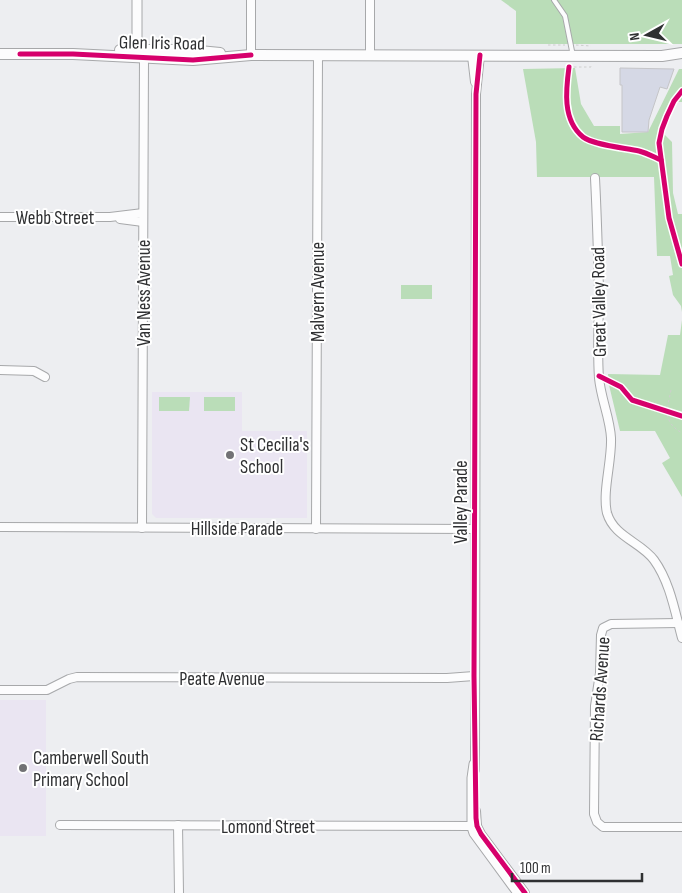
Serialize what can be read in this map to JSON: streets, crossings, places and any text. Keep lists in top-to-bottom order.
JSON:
{
  "streets": {
    "main road": ["Glen Iris Road"],
    "street": [
      "Webb Street",
      "Malvern Avenue",
      "Van Ness Avenue",
      "Great Valley Road",
      "Valley Parade",
      "Hillside Parade",
      "Peate Avenue",
      "Richards Avenue",
      "Lomond Street"
    ]
  },
  "crossings": [
    ["Glen Iris Road", "Malvern Avenue"],
    ["Glen Iris Road", "Van Ness Avenue"],
    ["Glen Iris Road", "Valley Parade"],
    ["Webb Street", "Van Ness Avenue"],
    ["Malvern Avenue", "Hillside Parade"],
    ["Van Ness Avenue", "Hillside Parade"],
    ["Great Valley Road", "Richards Avenue"],
    ["Valley Parade", "Hillside Parade"],
    ["Valley Parade", "Peate Avenue"],
    ["Valley Parade", "Lomond Street"]
  ],
  "places": ["St Cecilia's School", "Camberwell South Primary School"],
  "scale_bar": "100 m",
  "north": "left"
}
